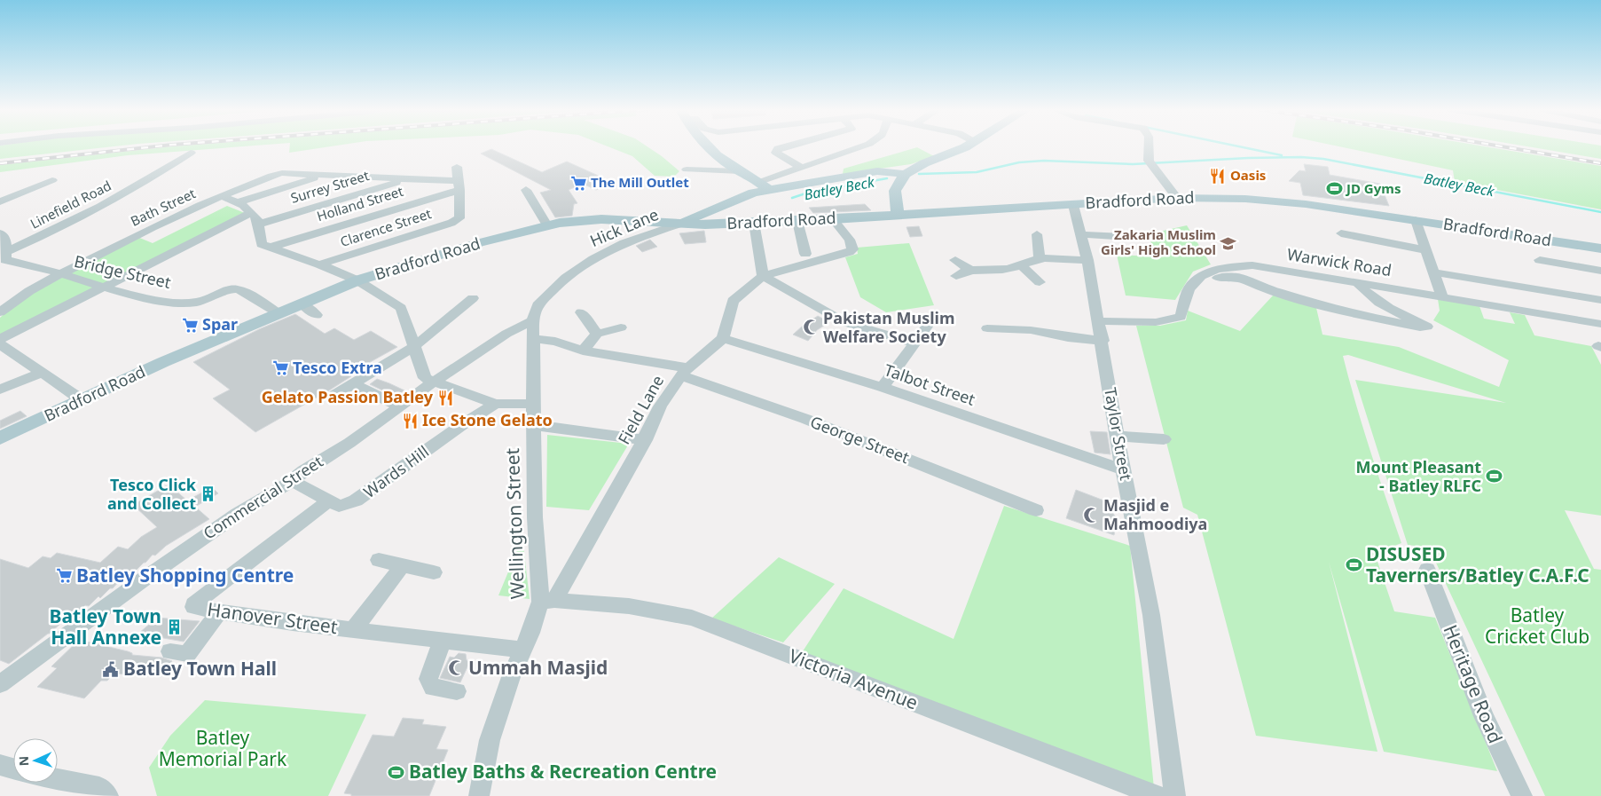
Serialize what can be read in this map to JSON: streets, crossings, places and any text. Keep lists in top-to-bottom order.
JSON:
{
  "streets": {
    "main road": ["Bradford Road"],
    "street": [
      "Surrey Street",
      "Holland Street",
      "Linefield Road",
      "Bath Street",
      "Clarence Street",
      "Hick Lane",
      "Warwick Road",
      "Bridge Street",
      "Talbot Street",
      "Field Lane",
      "Taylor Street",
      "George Street",
      "Wards Hill",
      "Commercial Street",
      "Wellington Street",
      "Hanover Street",
      "Victoria Avenue",
      "Heritage Road"
    ]
  },
  "crossings": [
    ["Bradford Road", "Hick Lane"],
    ["Bradford Road", "Bridge Street"],
    ["Bradford Road", "Taylor Street"],
    ["Holland Street", "Clarence Street"],
    ["Linefield Road", "Bridge Street"],
    ["Bath Street", "Bridge Street"],
    ["Hick Lane", "Commercial Street"],
    ["Hick Lane", "Wellington Street"],
    ["Warwick Road", "Taylor Street"],
    ["Talbot Street", "Field Lane"],
    ["Talbot Street", "Taylor Street"],
    ["Field Lane", "George Street"],
    ["Field Lane", "Wellington Street"],
    ["Field Lane", "Victoria Avenue"],
    ["George Street", "Wellington Street"],
    ["Wards Hill", "Commercial Street"],
    ["Wards Hill", "Hanover Street"],
    ["Commercial Street", "Wellington Street"],
    ["Wellington Street", "Hanover Street"],
    ["Wellington Street", "Victoria Avenue"]
  ],
  "water": ["Batley Beck"],
  "parks": ["Batley Cricket Club", "Batley Memorial Park"],
  "places": {
    "restaurant": ["Oasis", "Gelato Passion Batley", "Ice Stone Gelato"],
    "supermarket": [
      "The Mill Outlet",
      "Spar",
      "Tesco Extra",
      "Batley Shopping Centre"
    ],
    "sports": [
      "JD Gyms",
      "Mount Pleasant - Batley RLFC",
      "DISUSED Taverners/Batley C.A.F.C",
      "Batley Baths & Recreation Centre"
    ],
    "school or university": ["Zakaria Muslim Girls' High School"],
    "mosque": ["Pakistan Muslim Welfare Society", "Masjid e Mahmoodiya", "Ummah Masjid"],
    "building": ["Tesco Click and Collect", "Batley Town Hall Annexe"],
    "public building": ["Batley Town Hall"]
  },
  "north": "left"
}
